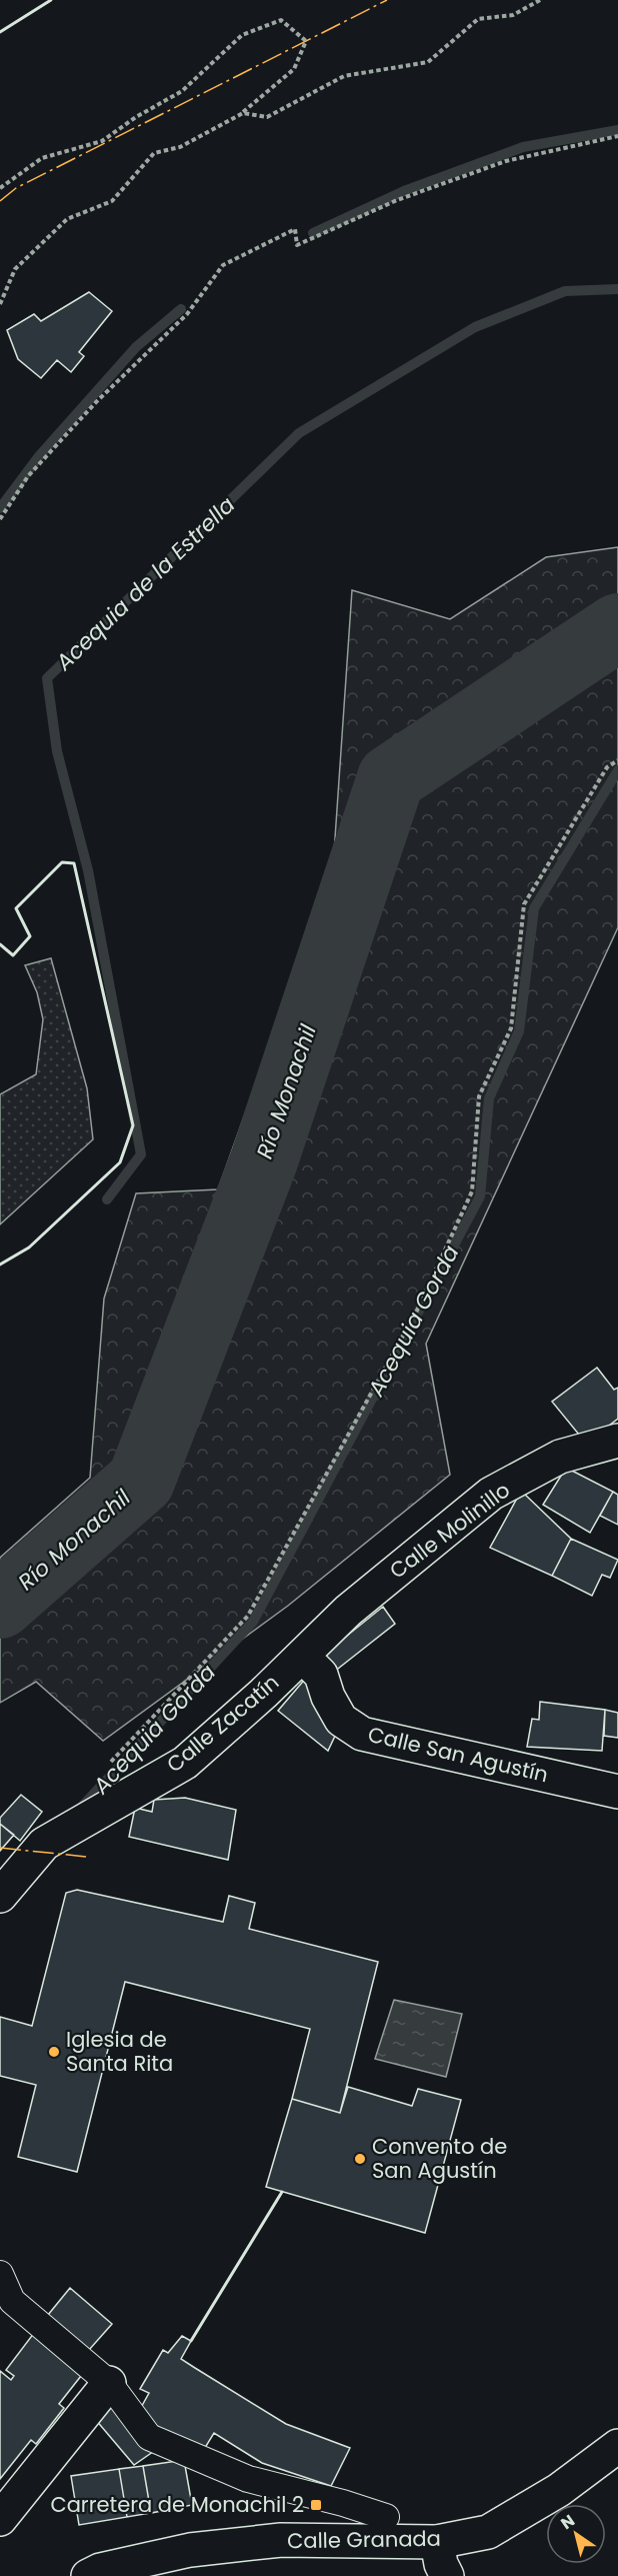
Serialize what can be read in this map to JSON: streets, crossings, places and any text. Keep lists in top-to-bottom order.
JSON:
{
  "streets": {
    "street": [
      "Calle Molinillo",
      "Calle Zacatín",
      "Calle San Agustín",
      "Calle Granada"
    ]
  },
  "crossings": [
    ["Calle Molinillo", "Calle Zacatín"],
    ["Calle Molinillo", "Calle San Agustín"],
    ["Calle Zacatín", "Calle San Agustín"]
  ],
  "water": ["Acequia de la Estrella", "Río Monachil", "Acequia Gorda"],
  "places": {
    "other": ["Iglesia de Santa Rita", "Convento de San Agustín"],
    "transit": ["Carretera de Monachil 2"]
  },
  "north": "top left"
}
